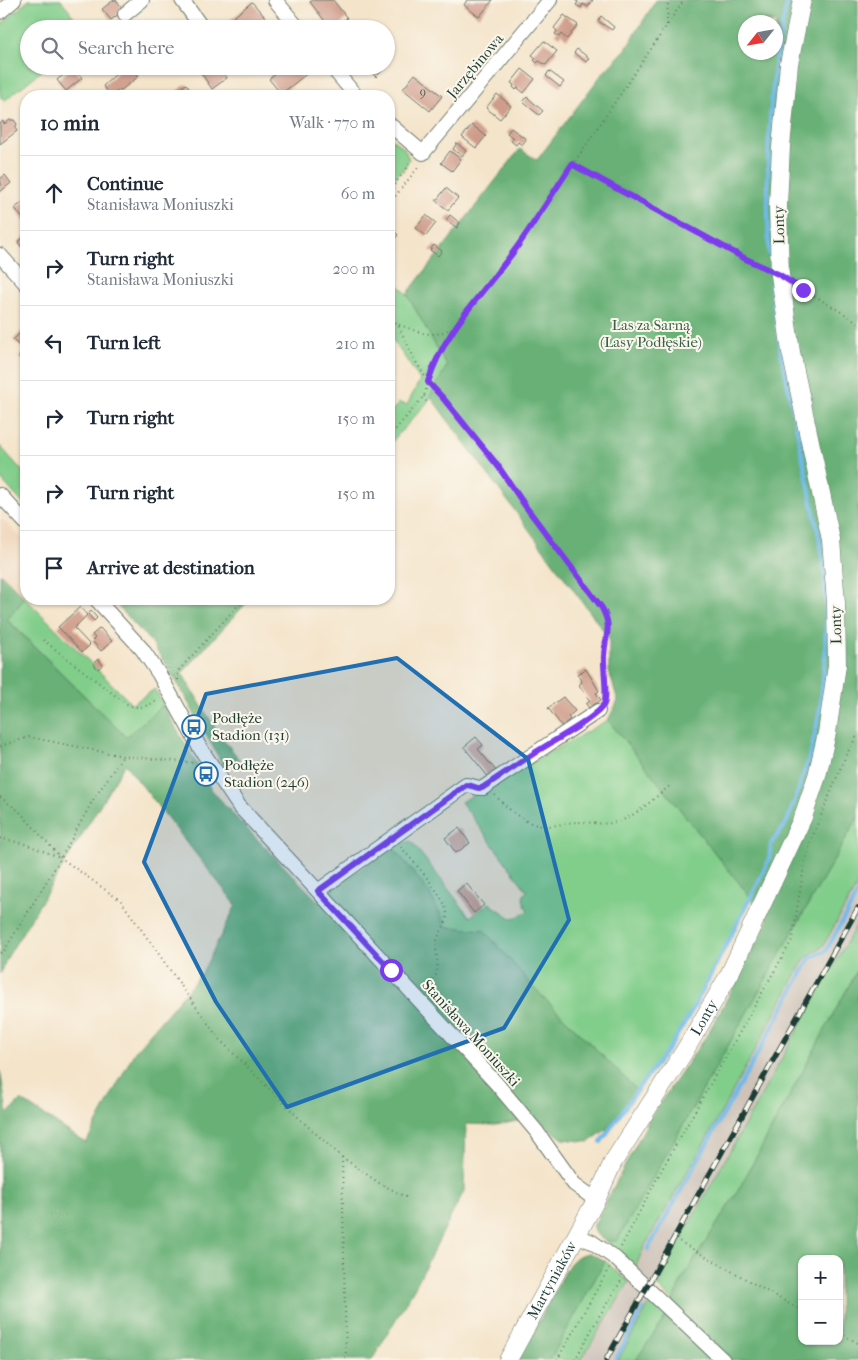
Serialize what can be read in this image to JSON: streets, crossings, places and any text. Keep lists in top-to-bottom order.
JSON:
{
  "streets": {
    "main road": ["Lonty", "Martyniaków"],
    "street": ["Jarzębinowa", "Stanisława Moniuszki"]
  },
  "crossings": [
    ["Lonty", "Stanisława Moniuszki"],
    ["Lonty", "Martyniaków"],
    ["Stanisława Moniuszki", "Martyniaków"]
  ],
  "parks": ["Las za Sarną (Lasy Podłęskie)"],
  "places": {
    "bus stop": ["Podłęże Stadion (131)", "Podłęże Stadion (246)"]
  },
  "house_numbers": ["9"],
  "north": "bottom left",
  "page": {
    "search": "Search here",
    "heading": ["10 min", "Walk · 770 m"],
    "list": [
      ["Continue", "Stanisława Moniuszki", "60 m"],
      ["Turn right", "Stanisława Moniuszki", "200 m"],
      ["Turn left", "210 m"],
      ["Turn right", "150 m"],
      ["Turn right", "150 m"],
      "Arrive at destination"
    ],
    "map_buttons": ["+", "−"]
  }
}
